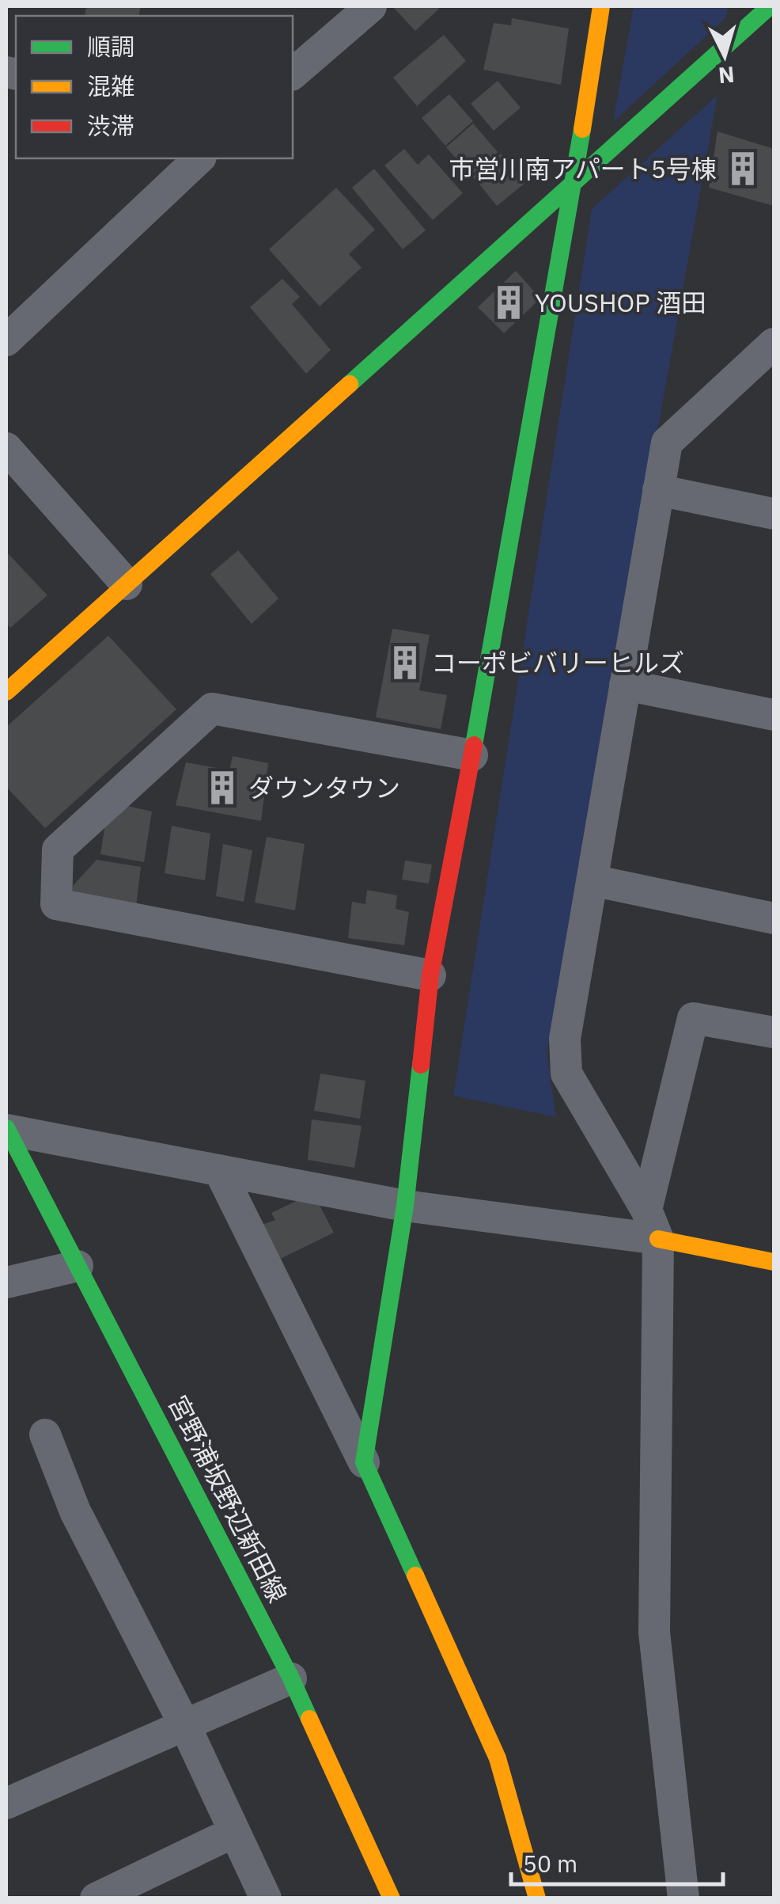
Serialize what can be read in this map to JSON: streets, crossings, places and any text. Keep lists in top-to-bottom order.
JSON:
{
  "streets": {
    "street": ["宮野浦坂野辺新田線"]
  },
  "places": {
    "building": [
      "市営川南アパート5号棟",
      "YOUSHOP 酒田",
      "コーポビバリーヒルズ",
      "ダウンタウン"
    ]
  },
  "legend": ["順調", "混雑", "渋滞"],
  "scale_bar": "50 m",
  "north": "bottom"
}
